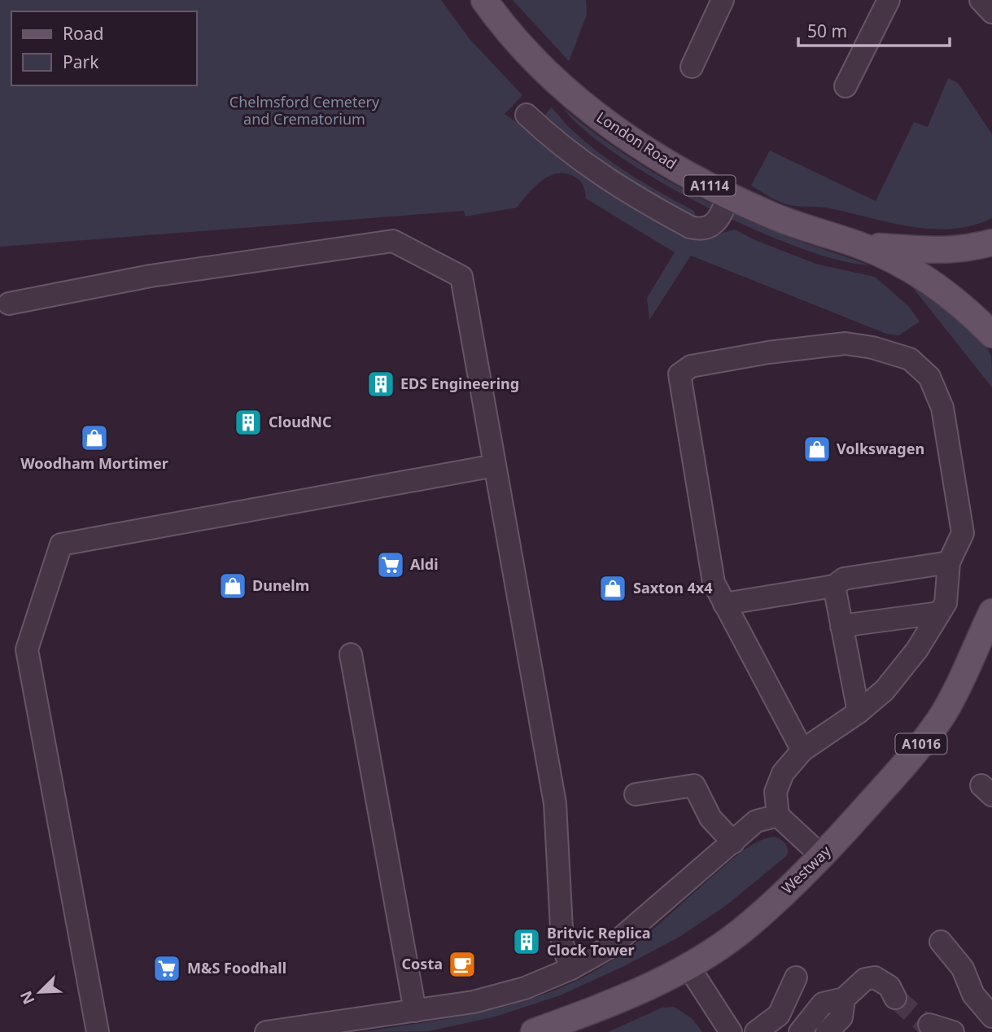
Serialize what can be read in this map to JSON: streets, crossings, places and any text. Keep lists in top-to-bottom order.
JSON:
{
  "streets": {
    "main road": [
      "London Road",
      "A1114",
      "A1016",
      "Westway"
    ]
  },
  "parks": ["Chelmsford Cemetery and Crematorium"],
  "places": {
    "building": ["EDS Engineering", "CloudNC", "Britvic Replica Clock Tower"],
    "shop": [
      "Woodham Mortimer",
      "Volkswagen",
      "Dunelm",
      "Saxton 4x4"
    ],
    "supermarket": ["Aldi", "M&S Foodhall"],
    "cafe": ["Costa"]
  },
  "legend": ["Road", "Park"],
  "scale_bar": "50 m",
  "north": "bottom left"
}
